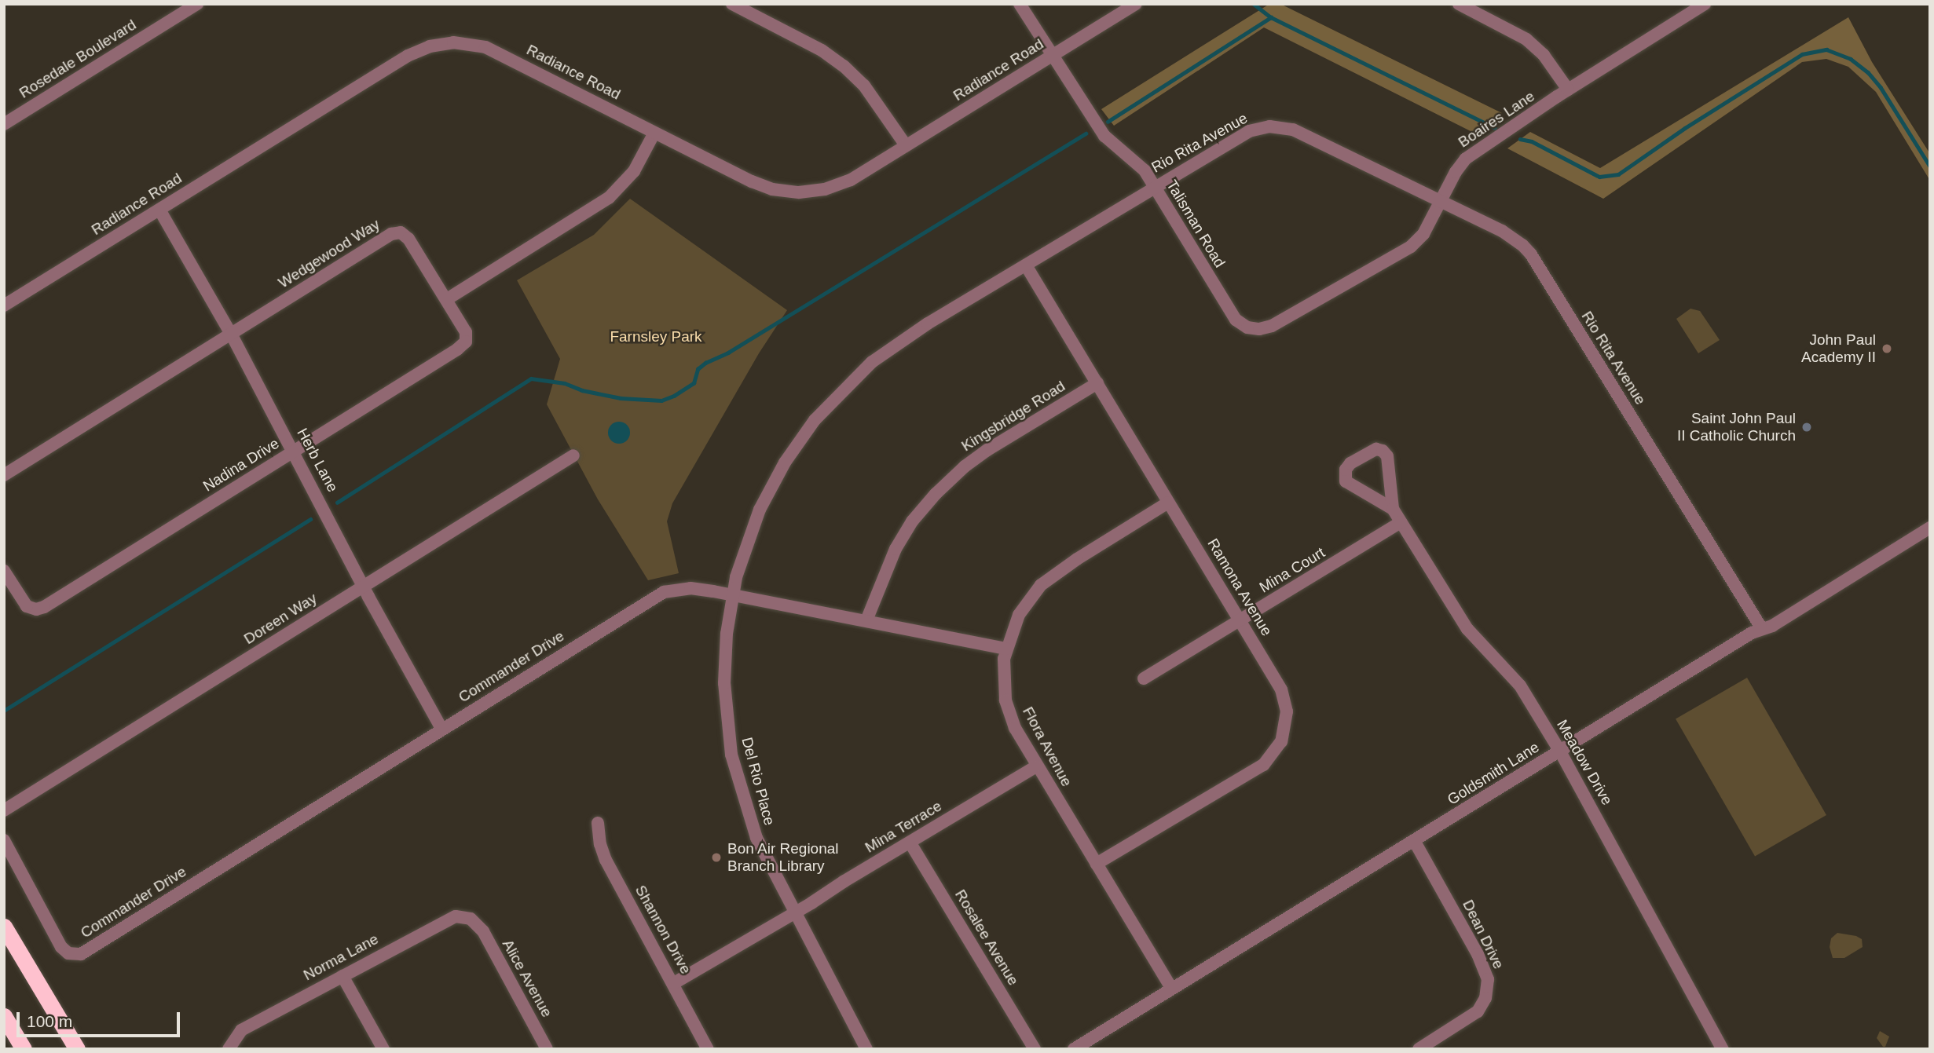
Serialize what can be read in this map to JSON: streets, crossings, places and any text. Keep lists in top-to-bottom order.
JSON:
{
  "streets": {
    "street": [
      "Rosedale Boulevard",
      "Radiance Road",
      "Boaires Lane",
      "Rio Rita Avenue",
      "Talisman Road",
      "Wedgewood Way",
      "Kingsbridge Road",
      "Herb Lane",
      "Nadina Drive",
      "Mina Court",
      "Ramona Avenue",
      "Doreen Way",
      "Commander Drive",
      "Flora Avenue",
      "Meadow Drive",
      "Goldsmith Lane",
      "Del Rio Place",
      "Mina Terrace",
      "Shannon Drive",
      "Dean Drive",
      "Rosalee Avenue",
      "Norma Lane",
      "Alice Avenue"
    ]
  },
  "crossings": [
    ["Radiance Road", "Talisman Road"],
    ["Radiance Road", "Herb Lane"],
    ["Boaires Lane", "Rio Rita Avenue"],
    ["Boaires Lane", "Talisman Road"],
    ["Rio Rita Avenue", "Talisman Road"],
    ["Rio Rita Avenue", "Ramona Avenue"],
    ["Rio Rita Avenue", "Commander Drive"],
    ["Rio Rita Avenue", "Goldsmith Lane"],
    ["Rio Rita Avenue", "Del Rio Place"],
    ["Wedgewood Way", "Herb Lane"],
    ["Wedgewood Way", "Nadina Drive"],
    ["Kingsbridge Road", "Ramona Avenue"],
    ["Kingsbridge Road", "Commander Drive"],
    ["Herb Lane", "Nadina Drive"],
    ["Herb Lane", "Doreen Way"],
    ["Herb Lane", "Commander Drive"],
    ["Mina Court", "Ramona Avenue"],
    ["Mina Court", "Meadow Drive"],
    ["Ramona Avenue", "Flora Avenue"],
    ["Commander Drive", "Flora Avenue"],
    ["Commander Drive", "Del Rio Place"],
    ["Flora Avenue", "Goldsmith Lane"],
    ["Flora Avenue", "Mina Terrace"],
    ["Meadow Drive", "Goldsmith Lane"],
    ["Goldsmith Lane", "Dean Drive"],
    ["Del Rio Place", "Mina Terrace"],
    ["Mina Terrace", "Shannon Drive"],
    ["Mina Terrace", "Rosalee Avenue"],
    ["Norma Lane", "Alice Avenue"]
  ],
  "parks": ["Farnsley Park"],
  "places": ["John Paul Academy II", "Saint John Paul II Catholic Church", "Bon Air Regional Branch Library"],
  "scale_bar": "100 m"
}
